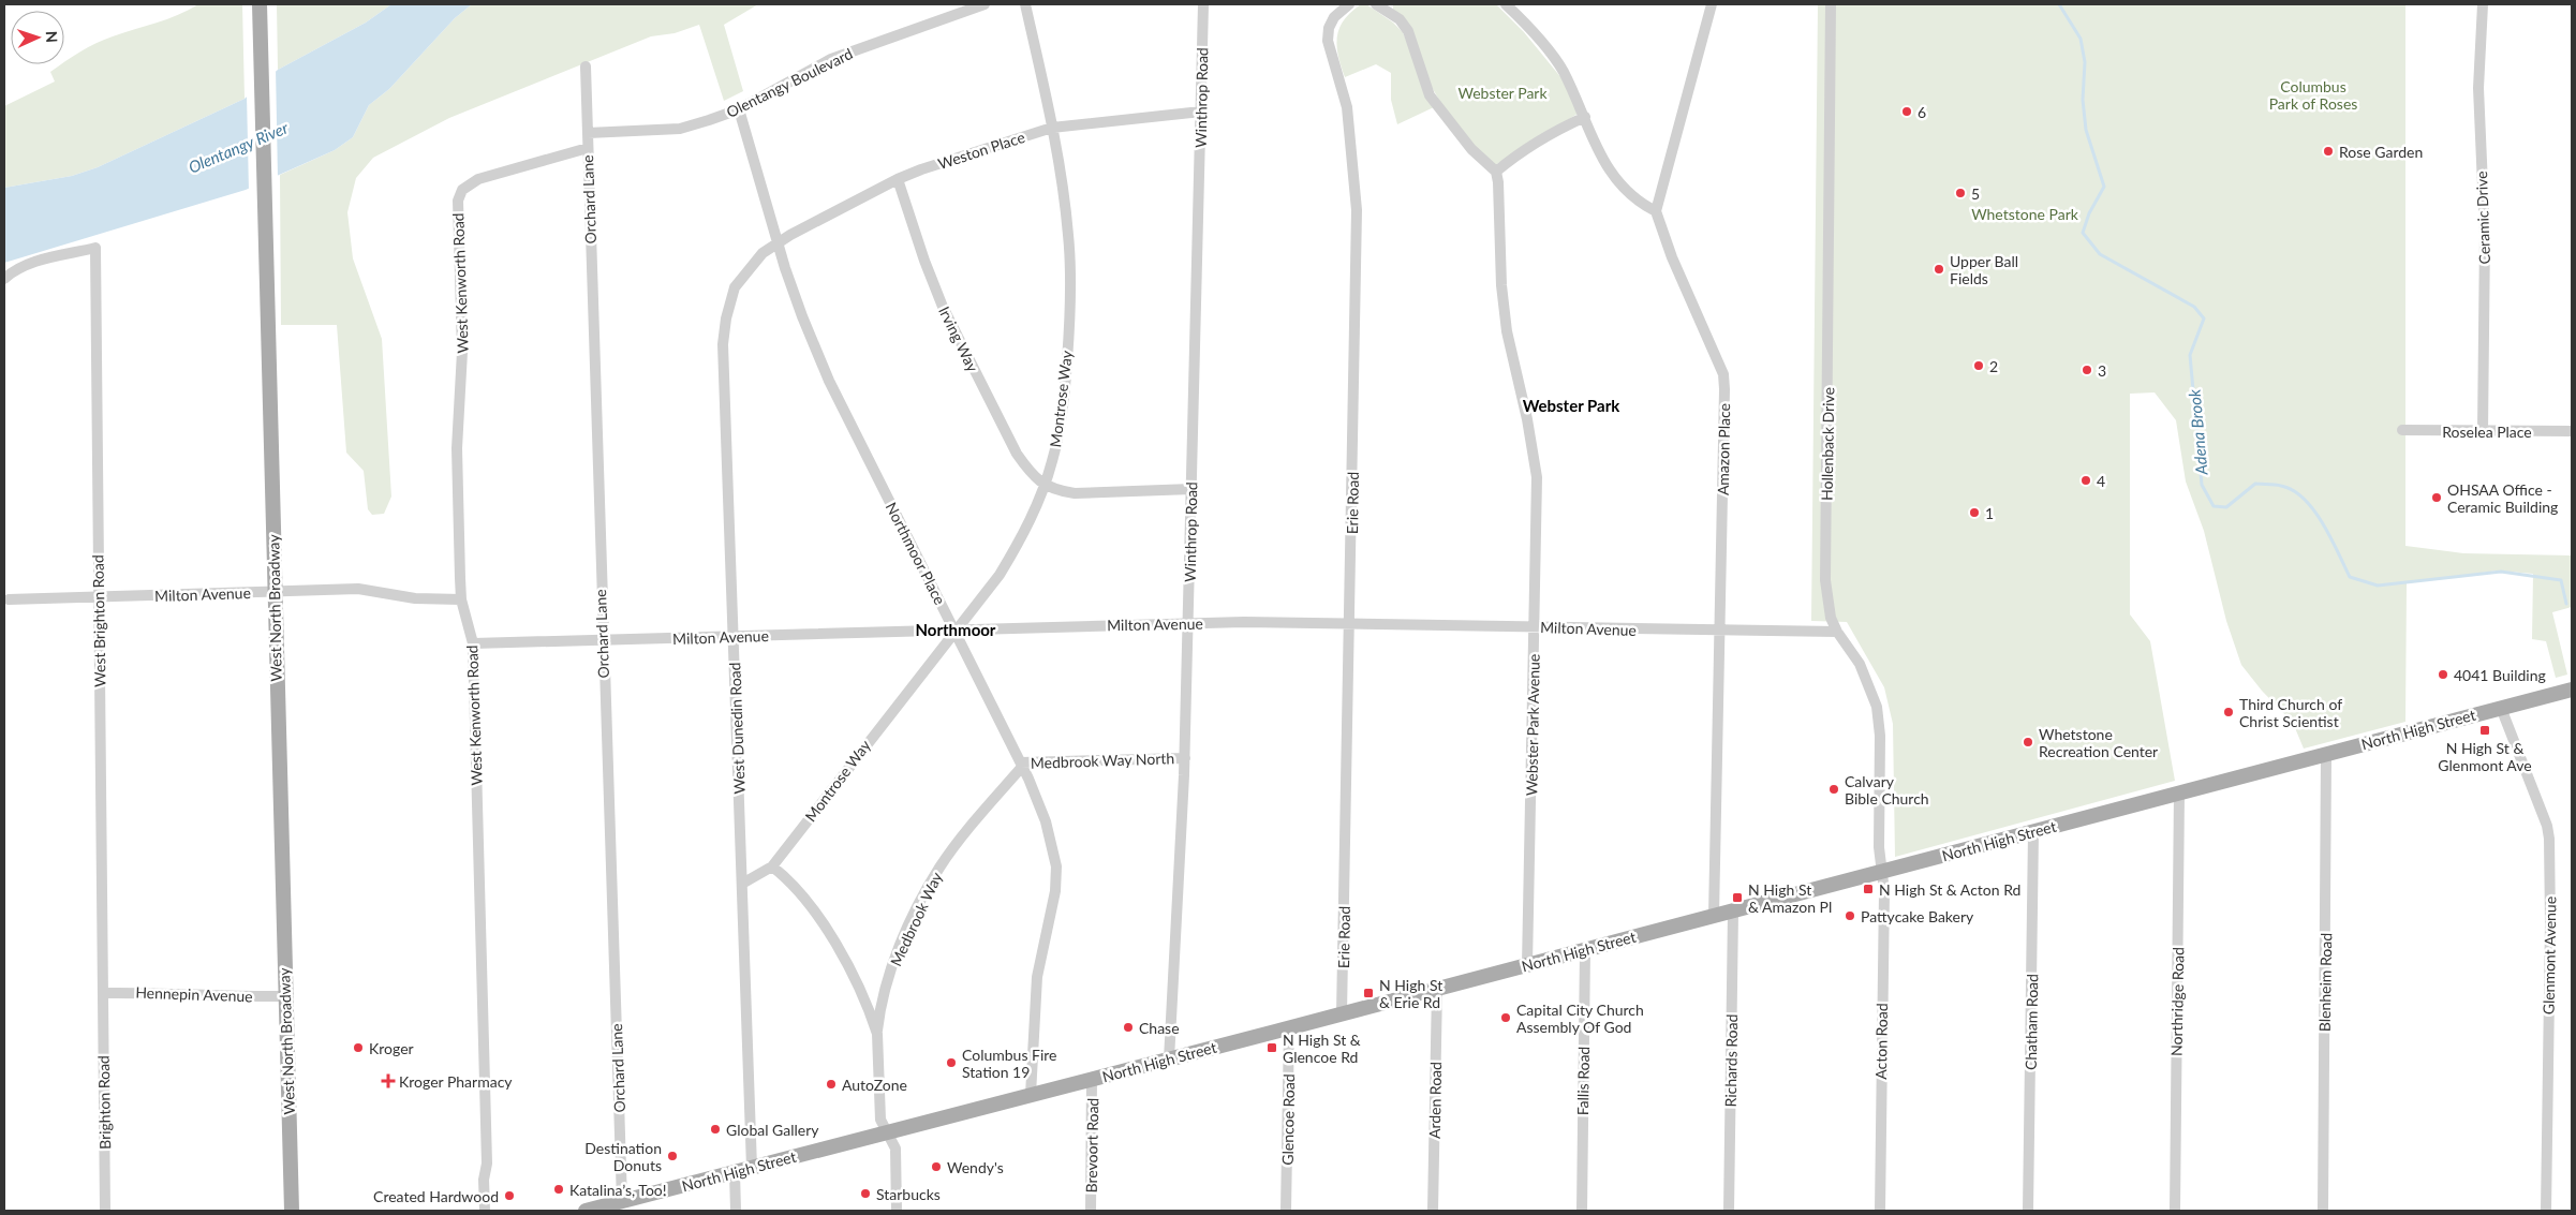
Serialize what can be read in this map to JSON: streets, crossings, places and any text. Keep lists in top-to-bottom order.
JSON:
{
  "streets": {
    "main road": ["West North Broadway", "North High Street"],
    "street": [
      "Olentangy Boulevard",
      "Winthrop Road",
      "Weston Place",
      "Orchard Lane",
      "Ceramic Drive",
      "West Kenworth Road",
      "Irving Way",
      "Montrose Way",
      "Roselea Place",
      "Hollenback Drive",
      "Amazon Place",
      "Erie Road",
      "Northmoor Place",
      "Milton Avenue",
      "West Brighton Road",
      "Webster Park Avenue",
      "West Dunedin Road",
      "Medbrook Way North",
      "Medbrook Way",
      "Glenmont Avenue",
      "Blenheim Road",
      "Hennepin Avenue",
      "Northridge Road",
      "Chatham Road",
      "Acton Road",
      "Richards Road",
      "Fallis Road",
      "Arden Road",
      "Brighton Road",
      "Glencoe Road",
      "Brevoort Road"
    ]
  },
  "crossings": [
    ["Olentangy Boulevard", "Orchard Lane"],
    ["Olentangy Boulevard", "Northmoor Place"],
    ["Winthrop Road", "Weston Place"],
    ["Winthrop Road", "Milton Avenue"],
    ["Winthrop Road", "North High Street"],
    ["Winthrop Road", "Medbrook Way North"],
    ["Weston Place", "Irving Way"],
    ["Weston Place", "Montrose Way"],
    ["Weston Place", "Northmoor Place"],
    ["Weston Place", "West Dunedin Road"],
    ["Orchard Lane", "West Kenworth Road"],
    ["Orchard Lane", "Milton Avenue"],
    ["Orchard Lane", "North High Street"],
    ["Ceramic Drive", "Roselea Place"],
    ["West Kenworth Road", "Milton Avenue"],
    ["Irving Way", "Montrose Way"],
    ["Montrose Way", "Northmoor Place"],
    ["Montrose Way", "Milton Avenue"],
    ["Montrose Way", "West Dunedin Road"],
    ["Hollenback Drive", "Milton Avenue"],
    ["Hollenback Drive", "North High Street"],
    ["Hollenback Drive", "Acton Road"],
    ["Amazon Place", "Milton Avenue"],
    ["Amazon Place", "North High Street"],
    ["Erie Road", "Milton Avenue"],
    ["Erie Road", "North High Street"],
    ["Northmoor Place", "Milton Avenue"],
    ["Northmoor Place", "West Dunedin Road"],
    ["Northmoor Place", "North High Street"],
    ["Northmoor Place", "Medbrook Way North"],
    ["Northmoor Place", "Medbrook Way"],
    ["Milton Avenue", "West North Broadway"],
    ["Milton Avenue", "West Brighton Road"],
    ["Milton Avenue", "Webster Park Avenue"],
    ["Milton Avenue", "West Dunedin Road"],
    ["West North Broadway", "Hennepin Avenue"],
    ["West Brighton Road", "Hennepin Avenue"],
    ["West Brighton Road", "Brighton Road"],
    ["Webster Park Avenue", "North High Street"],
    ["West Dunedin Road", "North High Street"],
    ["North High Street", "Glenmont Avenue"],
    ["North High Street", "Blenheim Road"],
    ["North High Street", "Northridge Road"],
    ["North High Street", "Chatham Road"],
    ["North High Street", "Acton Road"],
    ["North High Street", "Richards Road"],
    ["North High Street", "Fallis Road"],
    ["North High Street", "Arden Road"],
    ["North High Street", "Glencoe Road"],
    ["North High Street", "Brevoort Road"],
    ["Medbrook Way North", "Medbrook Way"],
    ["Hennepin Avenue", "Brighton Road"]
  ],
  "districts": ["Webster Park", "Northmoor"],
  "water": ["Olentangy River", "Adena Brook"],
  "parks": ["Columbus Park of Roses", "Webster Park", "Whetstone Park"],
  "places": {
    "other": [
      "6",
      "Rose Garden",
      "5",
      "Upper Ball Fields",
      "2",
      "3",
      "4",
      "OHSAA Office - Ceramic Building",
      "1",
      "4041 Building",
      "Third Church of Christ Scientist",
      "Whetstone Recreation Center",
      "Calvary Bible Church",
      "Pattycake Bakery",
      "Capital City Church Assembly Of God",
      "Chase",
      "Kroger",
      "Columbus Fire Station 19",
      "AutoZone",
      "Global Gallery",
      "Destination Donuts",
      "Wendy's",
      "Katalina’s, Too!",
      "Starbucks",
      "Created Hardwood"
    ],
    "transit": [
      "N High St & Glenmont Ave",
      "N High St & Acton Rd",
      "N High St & Amazon Pl",
      "N High St & Erie Rd",
      "N High St & Glencoe Rd"
    ],
    "health": ["Kroger Pharmacy"]
  },
  "north": "right"
}
